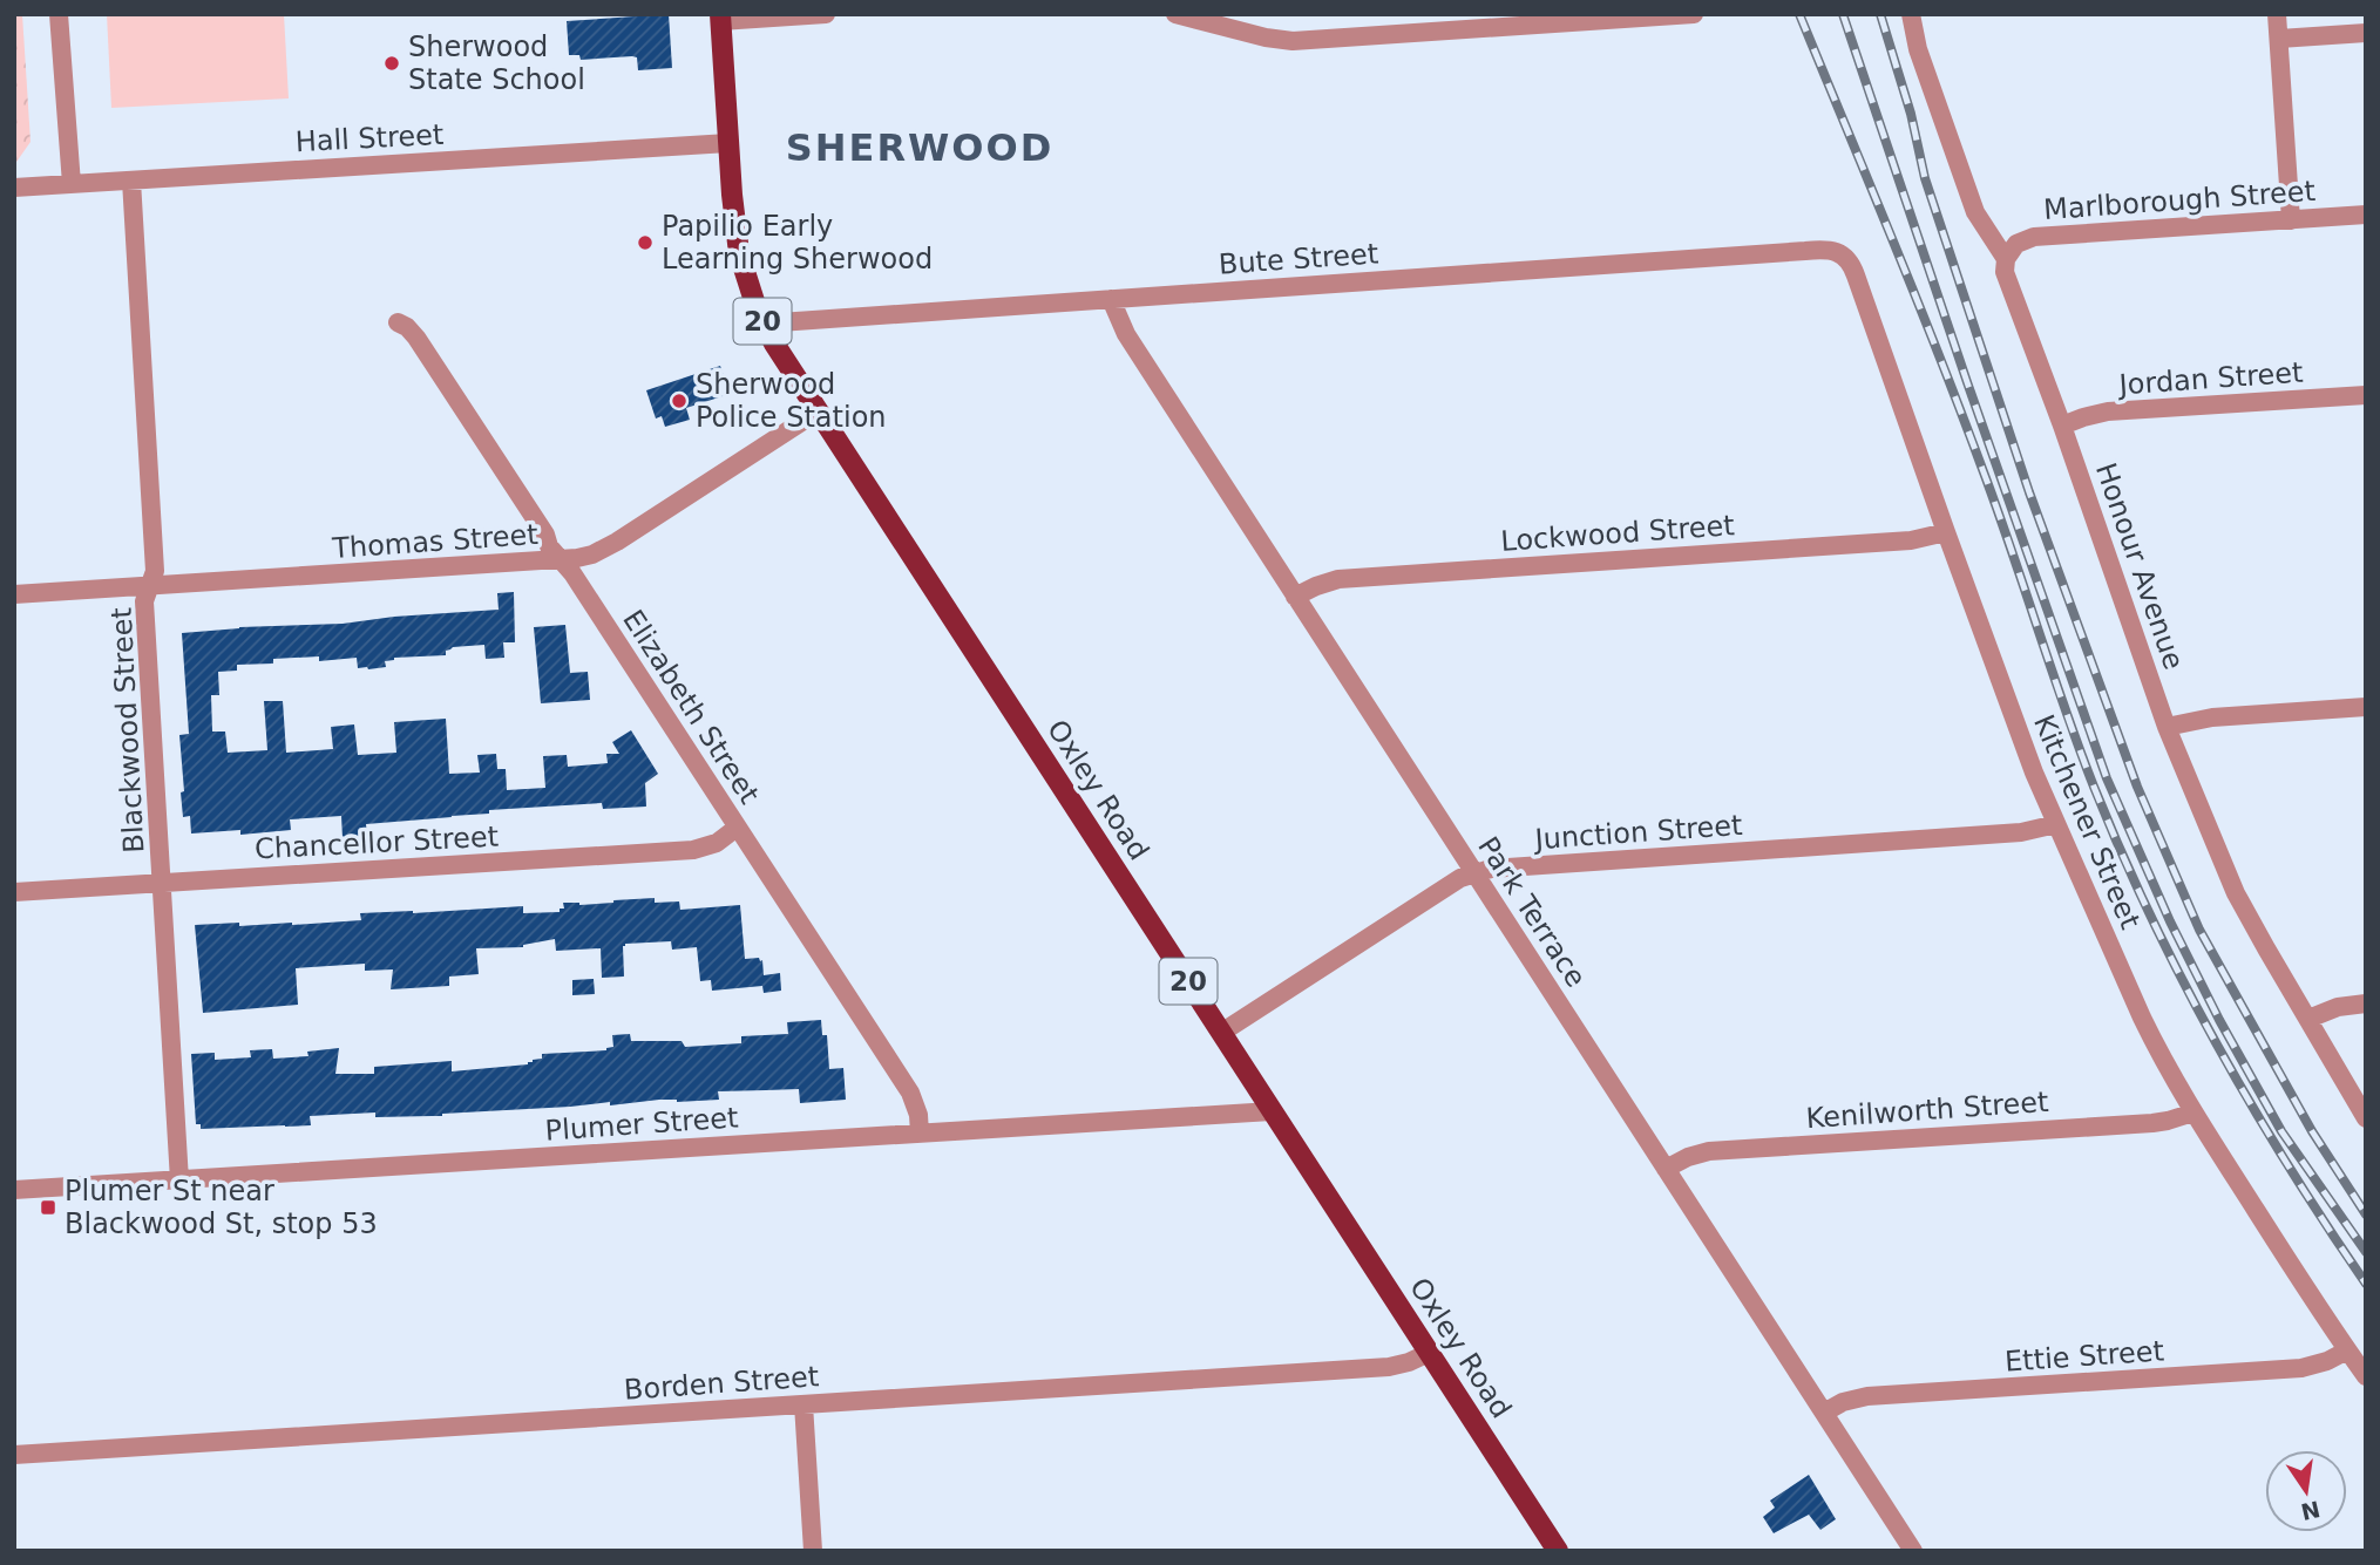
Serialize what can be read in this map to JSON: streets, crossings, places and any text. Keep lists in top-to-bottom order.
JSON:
{
  "streets": {
    "main road": ["20", "Oxley Road"],
    "street": [
      "Hall Street",
      "Marlborough Street",
      "Bute Street",
      "Jordan Street",
      "Lockwood Street",
      "Thomas Street",
      "Honour Avenue",
      "Elizabeth Street",
      "Blackwood Street",
      "Kitchener Street",
      "Junction Street",
      "Chancellor Street",
      "Park Terrace",
      "Kenilworth Street",
      "Plumer Street",
      "Ettie Street",
      "Borden Street"
    ]
  },
  "crossings": [
    ["Hall Street", "Blackwood Street"],
    ["Hall Street", "Oxley Road"],
    ["Marlborough Street", "Honour Avenue"],
    ["Bute Street", "Oxley Road"],
    ["Bute Street", "Kitchener Street"],
    ["Bute Street", "Park Terrace"],
    ["Jordan Street", "Honour Avenue"],
    ["Lockwood Street", "Kitchener Street"],
    ["Lockwood Street", "Park Terrace"],
    ["Thomas Street", "Elizabeth Street"],
    ["Thomas Street", "Blackwood Street"],
    ["Thomas Street", "Oxley Road"],
    ["Elizabeth Street", "Chancellor Street"],
    ["Elizabeth Street", "Plumer Street"],
    ["Blackwood Street", "Chancellor Street"],
    ["Blackwood Street", "Plumer Street"],
    ["Oxley Road", "Junction Street"],
    ["Oxley Road", "Plumer Street"],
    ["Oxley Road", "Borden Street"],
    ["Kitchener Street", "Junction Street"],
    ["Kitchener Street", "Kenilworth Street"],
    ["Kitchener Street", "Ettie Street"],
    ["Junction Street", "Park Terrace"],
    ["Park Terrace", "Kenilworth Street"],
    ["Park Terrace", "Ettie Street"]
  ],
  "districts": ["SHERWOOD"],
  "places": {
    "other": ["Sherwood State School", "Papilio Early Learning Sherwood", "Sherwood Police Station"],
    "transit": ["Plumer St near Blackwood St, stop 53"]
  },
  "north": "bottom"
}
